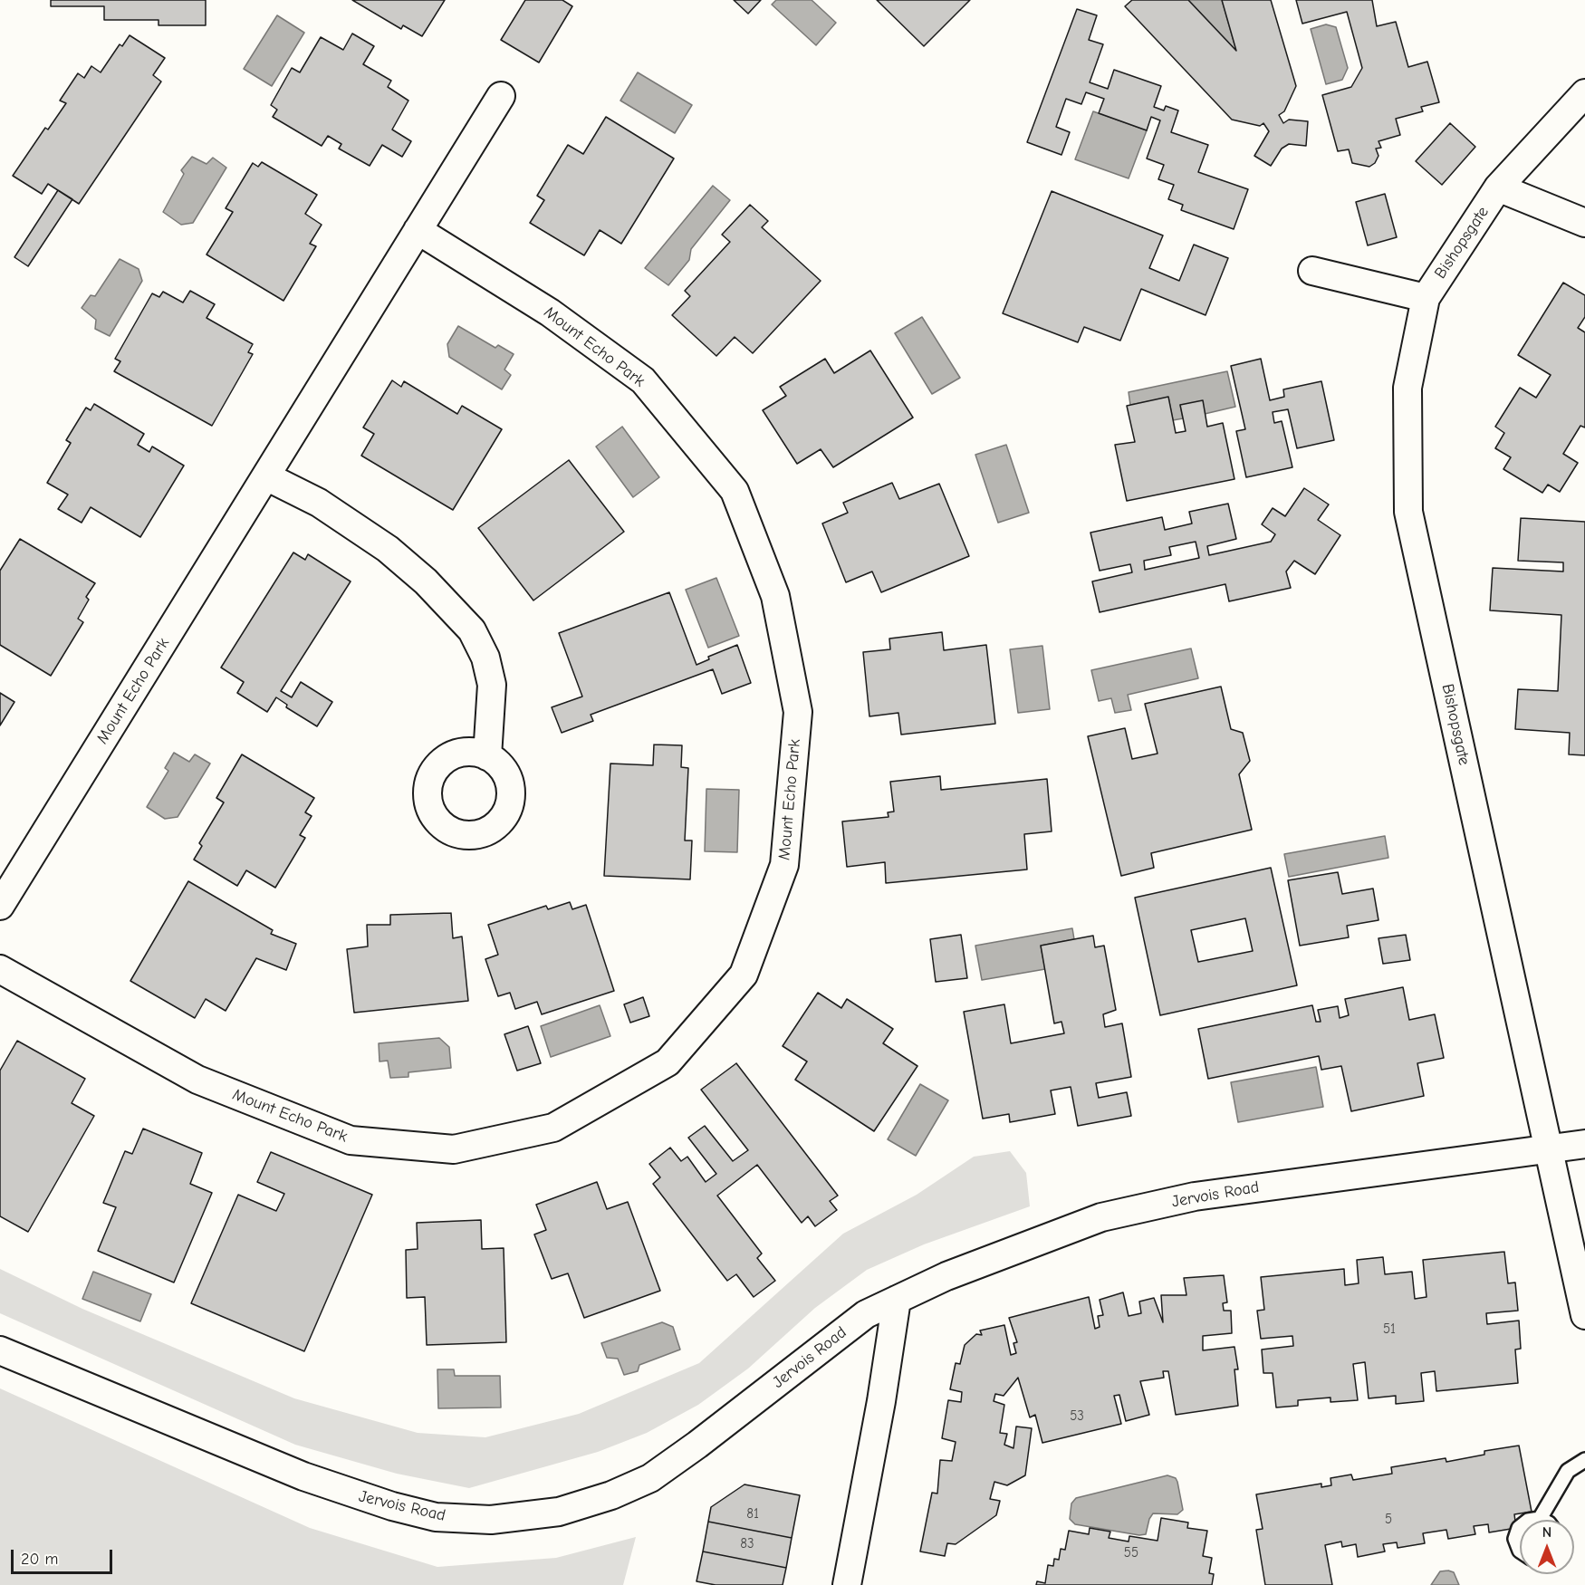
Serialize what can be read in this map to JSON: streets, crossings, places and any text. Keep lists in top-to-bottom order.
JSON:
{
  "streets": {
    "street": ["Bishopsgate", "Mount Echo Park", "Jervois Road"]
  },
  "crossings": [
    ["Bishopsgate", "Jervois Road"]
  ],
  "house_numbers": [
    "51",
    "53",
    "81",
    "5",
    "83",
    "55"
  ],
  "scale_bar": "20 m",
  "north": "top"
}
